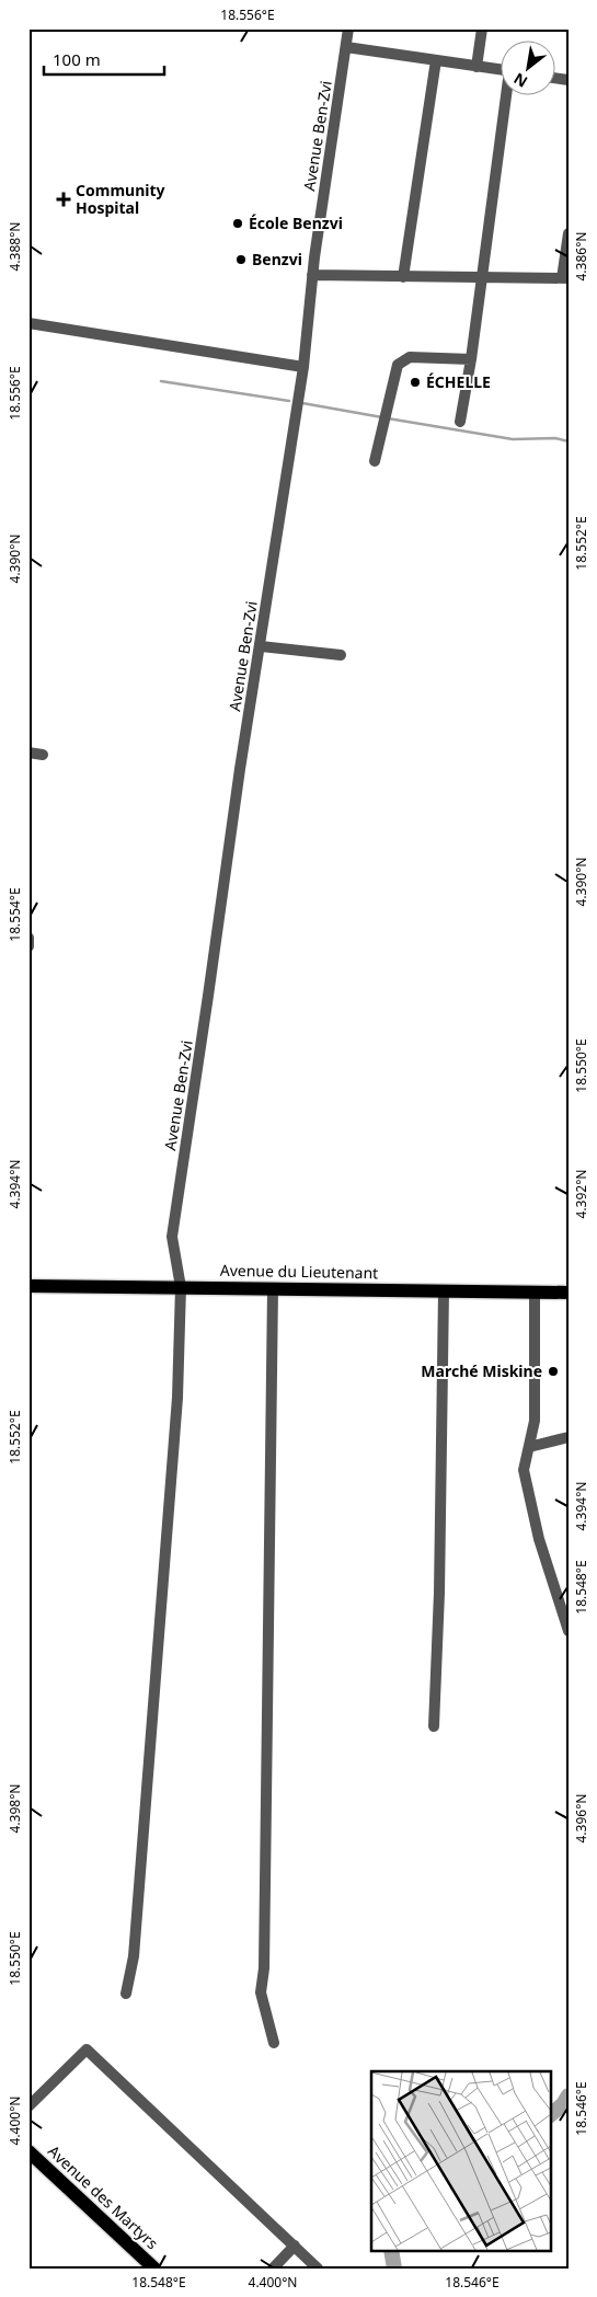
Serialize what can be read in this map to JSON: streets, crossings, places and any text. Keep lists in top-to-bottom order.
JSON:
{
  "streets": {
    "main road": ["Avenue du Lieutenant", "Avenue des Martyrs"],
    "street": ["Avenue Ben-Zvi"]
  },
  "crossings": [
    ["Avenue Ben-Zvi", "Avenue du Lieutenant"]
  ],
  "places": {
    "health": ["Community Hospital"],
    "other": [
      "École Benzvi",
      "Benzvi",
      "ÉCHELLE",
      "Marché Miskine"
    ]
  },
  "scale_bar": "100 m",
  "north": "bottom left",
  "coordinates": [
    "18.556°E",
    "4.388°N",
    "4.386°N",
    "18.552°E",
    "4.390°N",
    "18.554°E",
    "18.550°E",
    "4.394°N",
    "4.392°N",
    "18.548°E",
    "4.398°N",
    "4.396°N",
    "18.546°E",
    "4.400°N"
  ]
}
